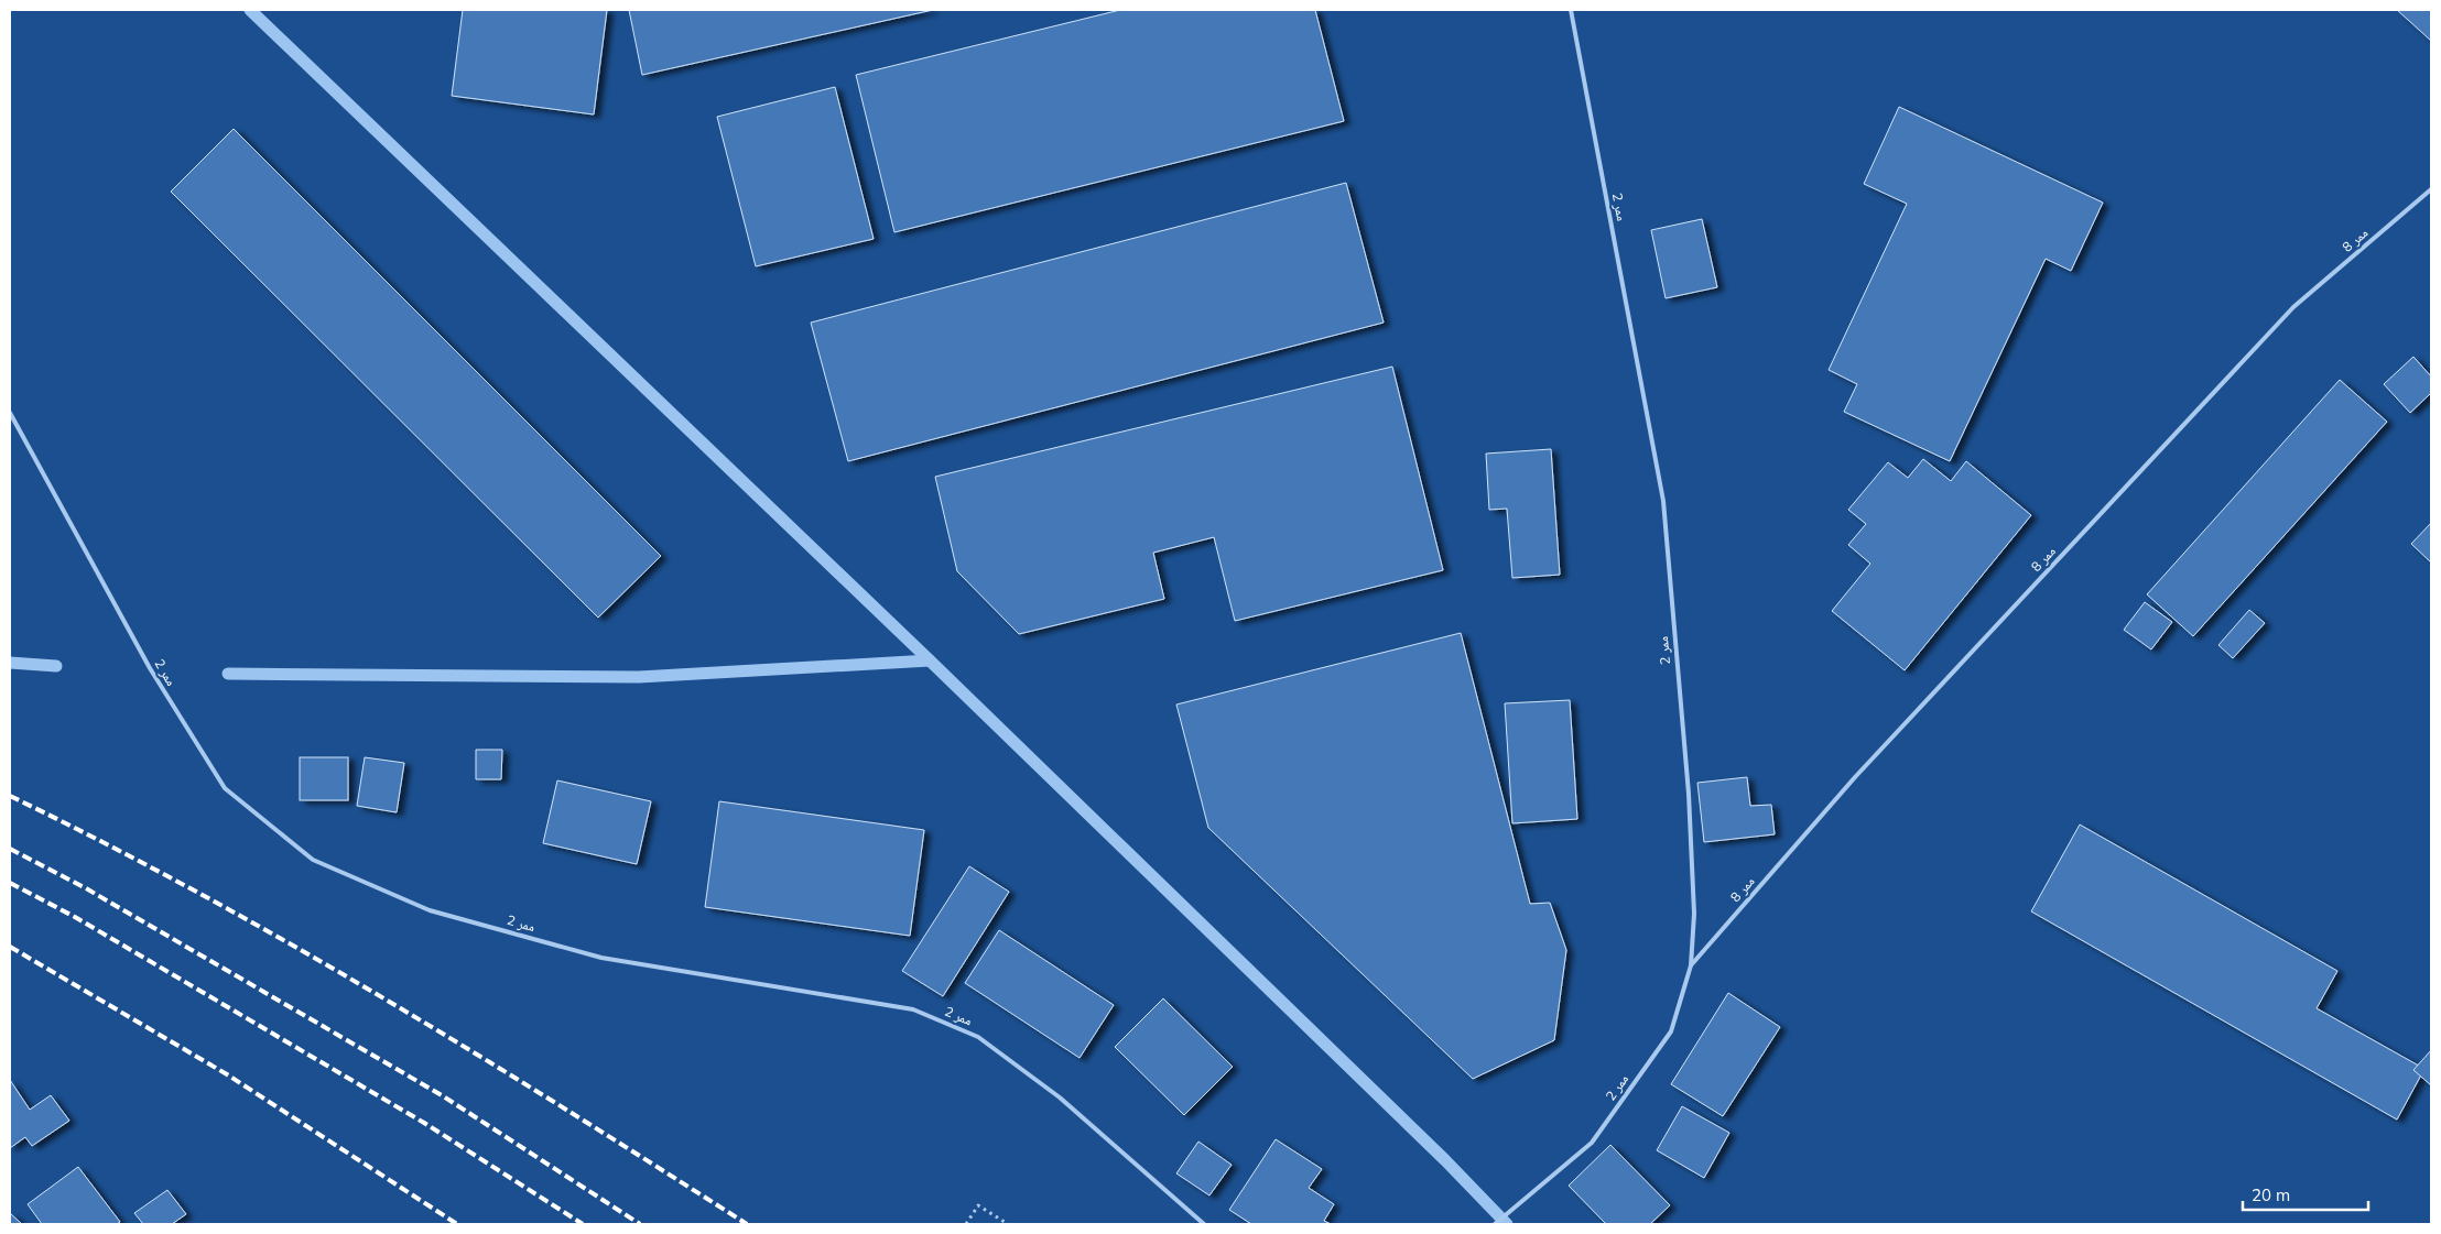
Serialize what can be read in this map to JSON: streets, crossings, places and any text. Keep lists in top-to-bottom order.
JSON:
{
  "streets": {
    "lane": ["ممر 2", "ممر 8"]
  },
  "crossings": [
    ["ممر 2", "ممر 8"]
  ],
  "scale_bar": "20 m"
}
